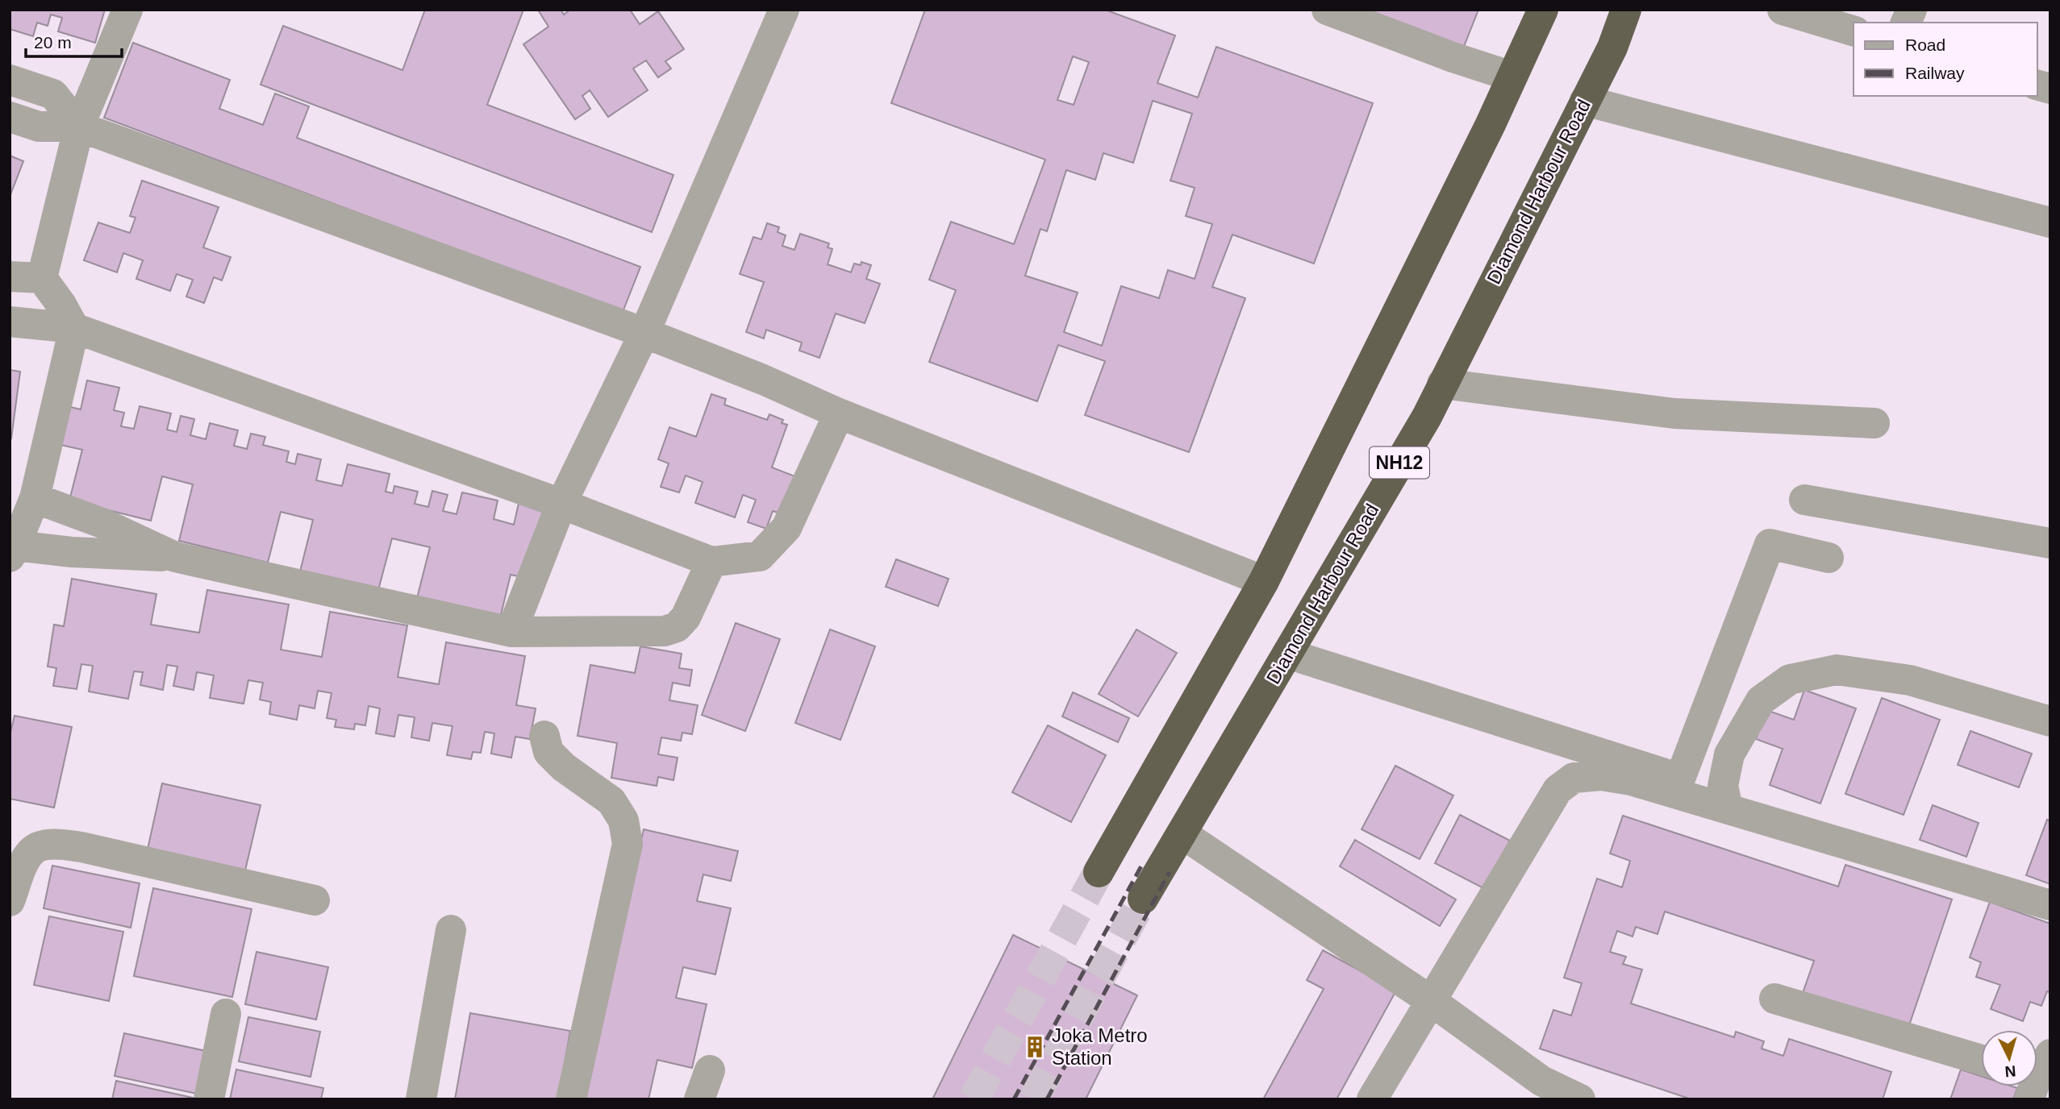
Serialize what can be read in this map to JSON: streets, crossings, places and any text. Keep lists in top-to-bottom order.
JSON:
{
  "streets": {
    "highway": ["Diamond Harbour Road", "NH12"]
  },
  "places": {
    "building": ["Joka Metro Station"]
  },
  "legend": ["Road", "Railway"],
  "scale_bar": "20 m",
  "north": "bottom"
}
